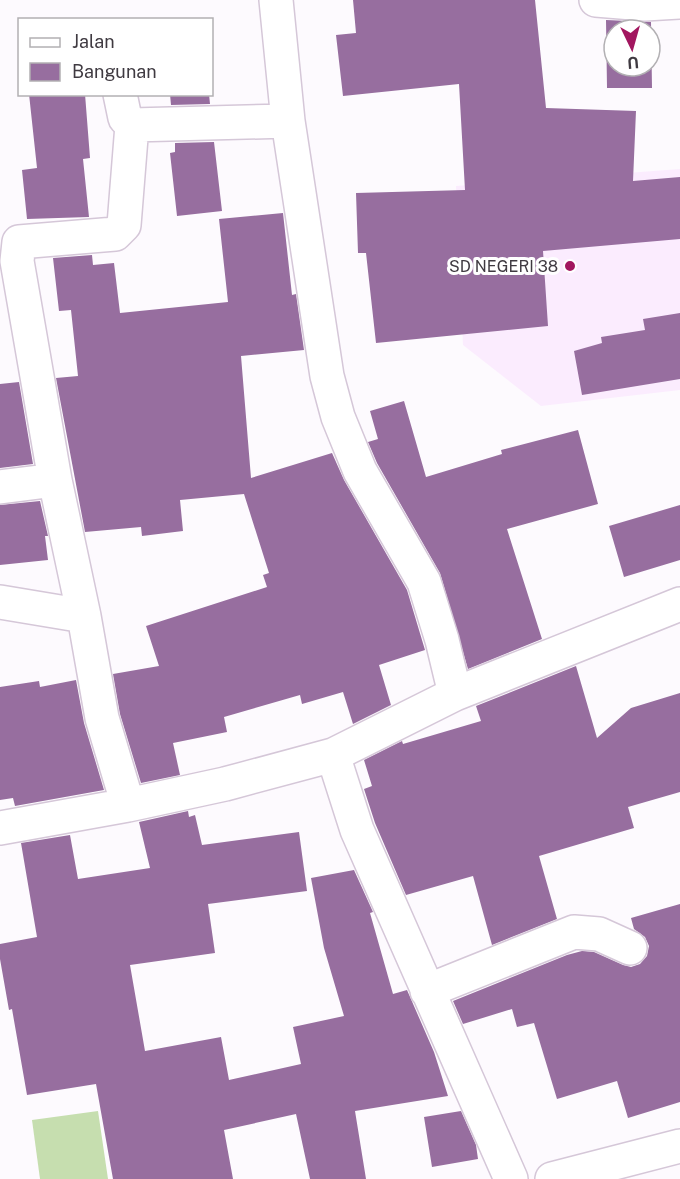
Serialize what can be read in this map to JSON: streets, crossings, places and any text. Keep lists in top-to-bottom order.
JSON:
{
  "places": ["SD NEGERI 38"],
  "legend": ["Jalan", "Bangunan"],
  "north": "bottom"
}
